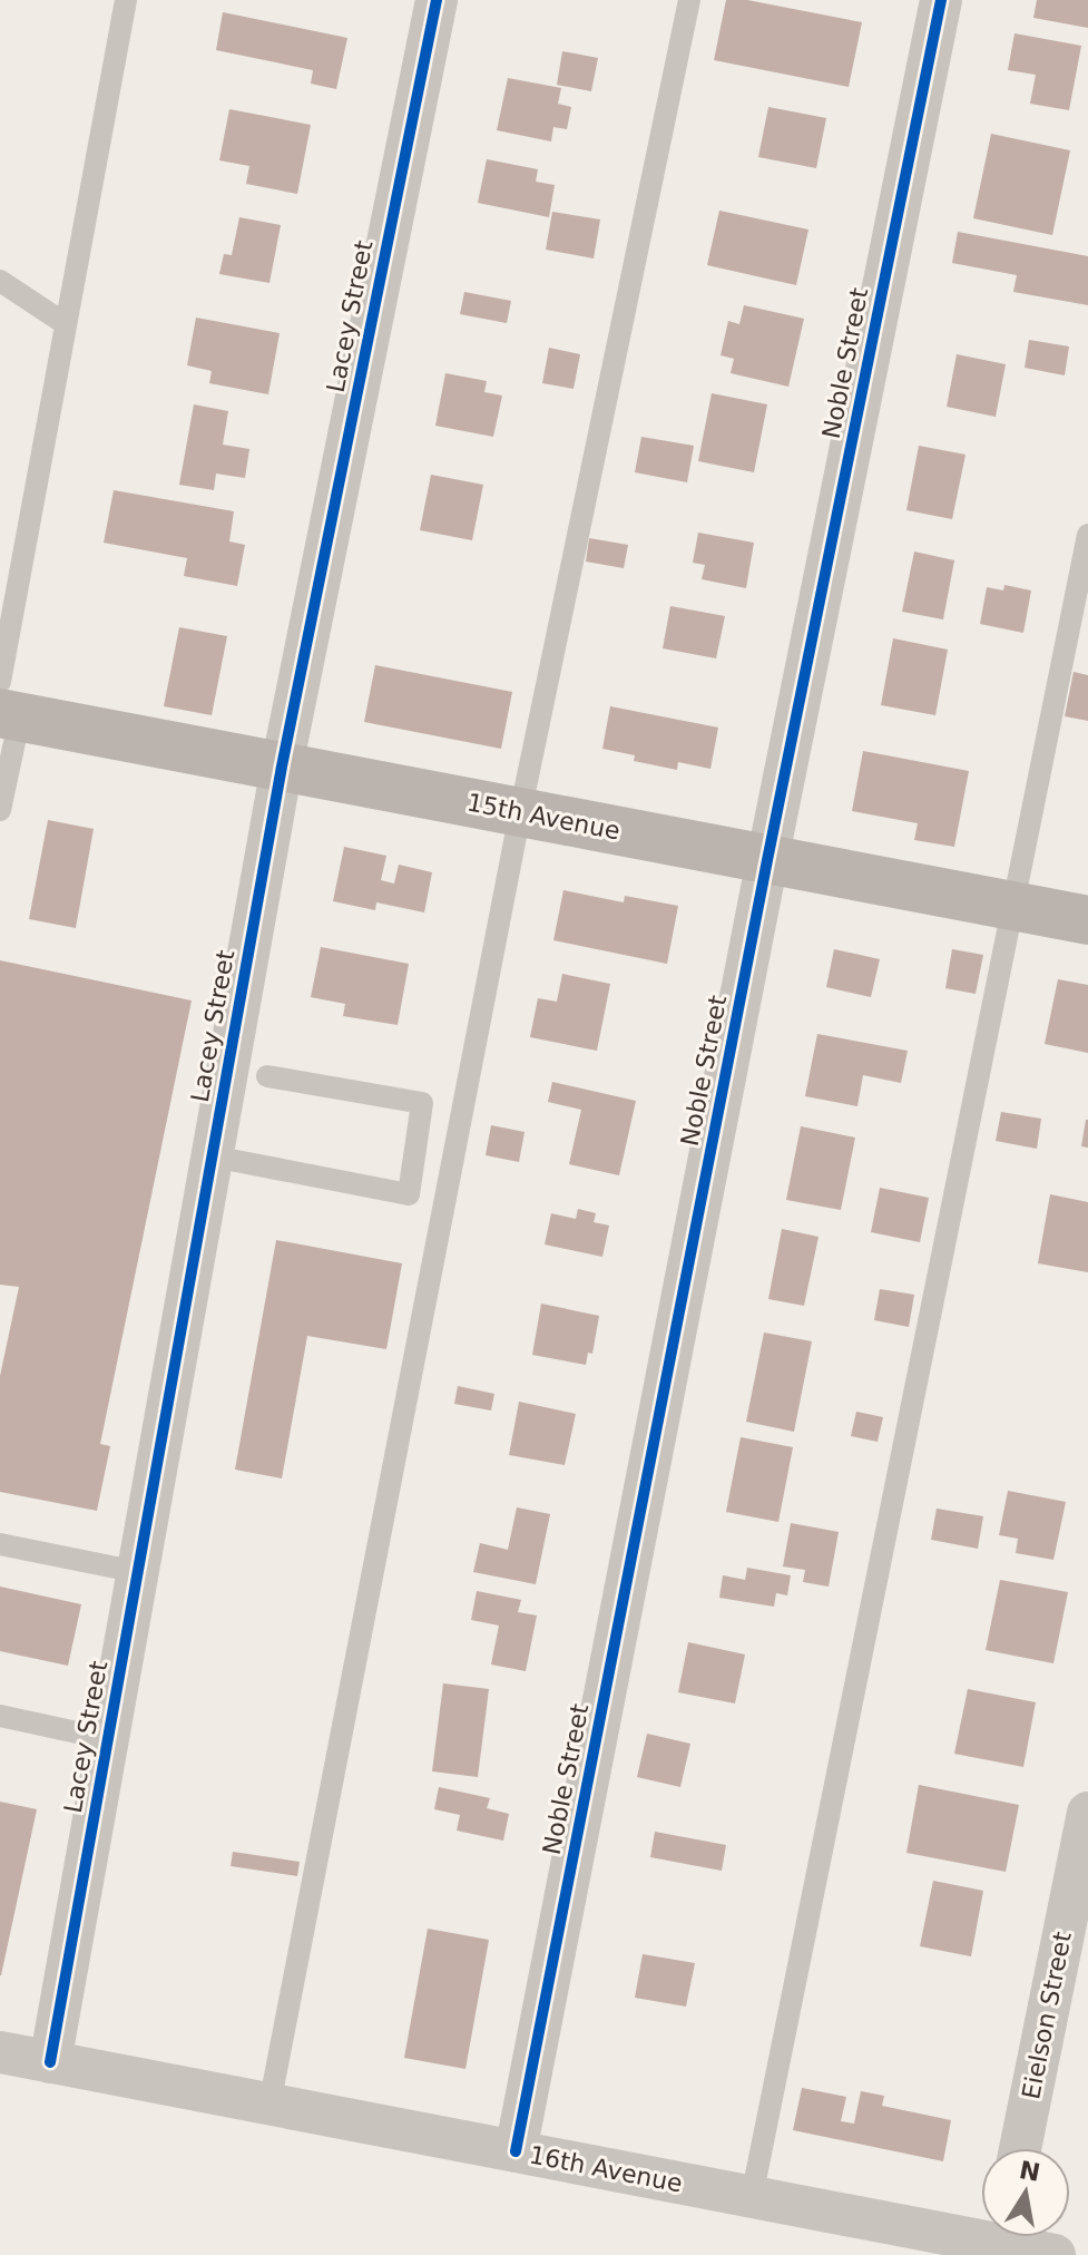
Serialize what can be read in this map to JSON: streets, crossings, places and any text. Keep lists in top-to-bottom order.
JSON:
{
  "streets": {
    "street": [
      "Lacey Street",
      "Noble Street",
      "15th Avenue",
      "Eielson Street",
      "16th Avenue"
    ]
  },
  "crossings": [
    ["Lacey Street", "15th Avenue"],
    ["Lacey Street", "16th Avenue"],
    ["Noble Street", "15th Avenue"],
    ["Noble Street", "16th Avenue"]
  ],
  "north": "top"
}
